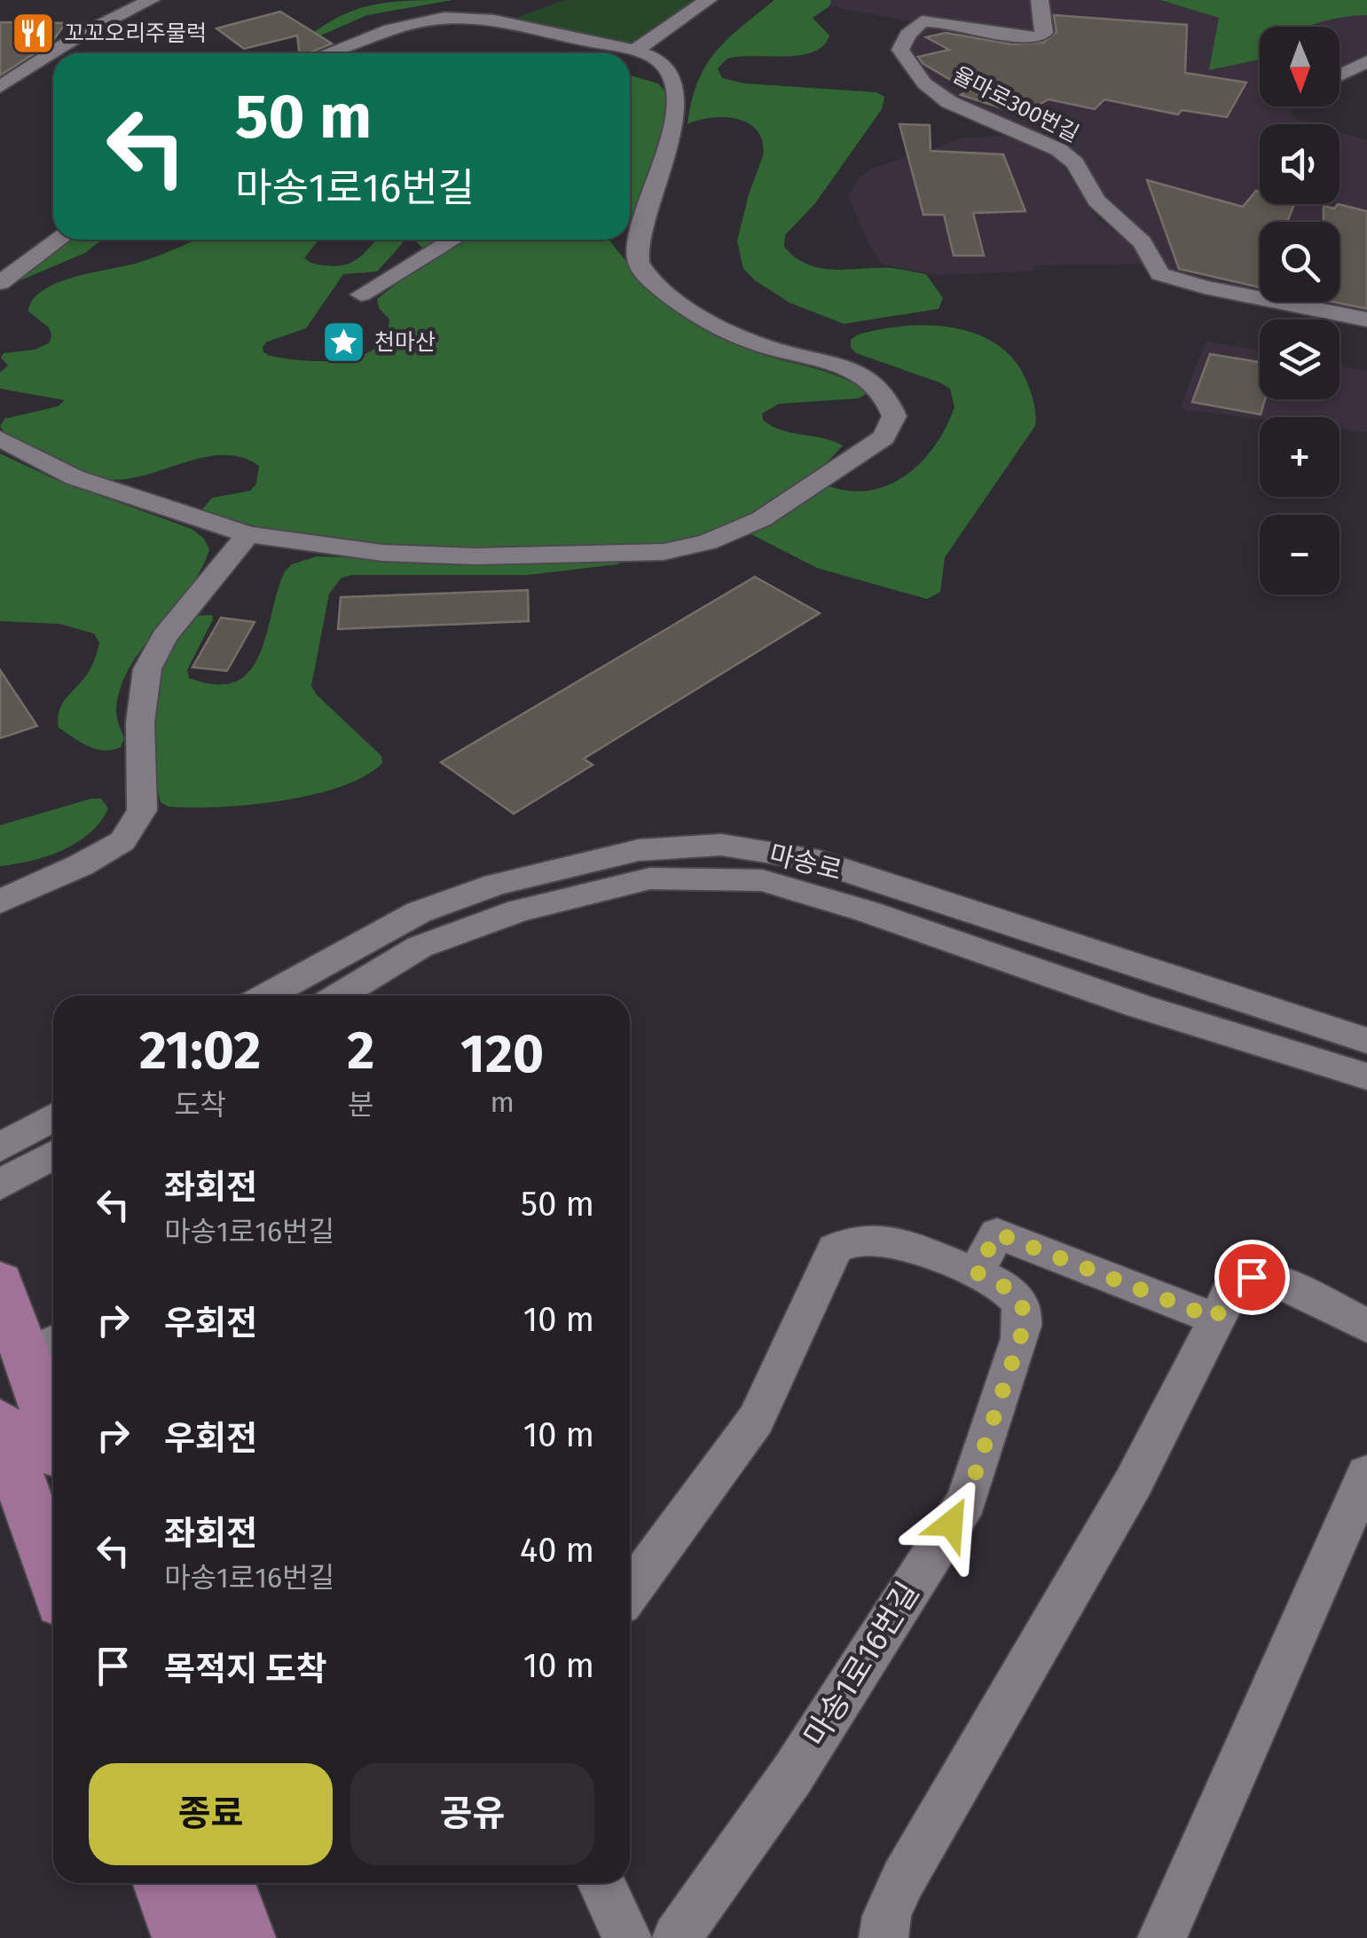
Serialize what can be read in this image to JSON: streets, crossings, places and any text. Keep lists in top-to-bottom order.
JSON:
{
  "streets": {
    "street": ["율마로300번길", "마송로", "마송1로16번길"]
  },
  "places": {
    "restaurant": ["꼬꼬오리주물럭"],
    "place": ["천마산"]
  },
  "north": "bottom",
  "page": {
    "map_buttons": ["+", "−"],
    "turn": ["50 m", "마송1로16번길"],
    "eta": [
      "21:02",
      "도착",
      "2",
      "분",
      "120",
      "m"
    ],
    "list": [
      {
        "name": "좌회전",
        "note": "마송1로16번길",
        "value": "50 m"
      },
      {
        "name": "우회전",
        "value": "10 m"
      },
      {
        "name": "우회전",
        "value": "10 m"
      },
      {
        "name": "좌회전",
        "note": "마송1로16번길",
        "value": "40 m"
      },
      {
        "name": "목적지 도착",
        "value": "10 m"
      }
    ],
    "buttons": ["종료", "공유"]
  }
}
